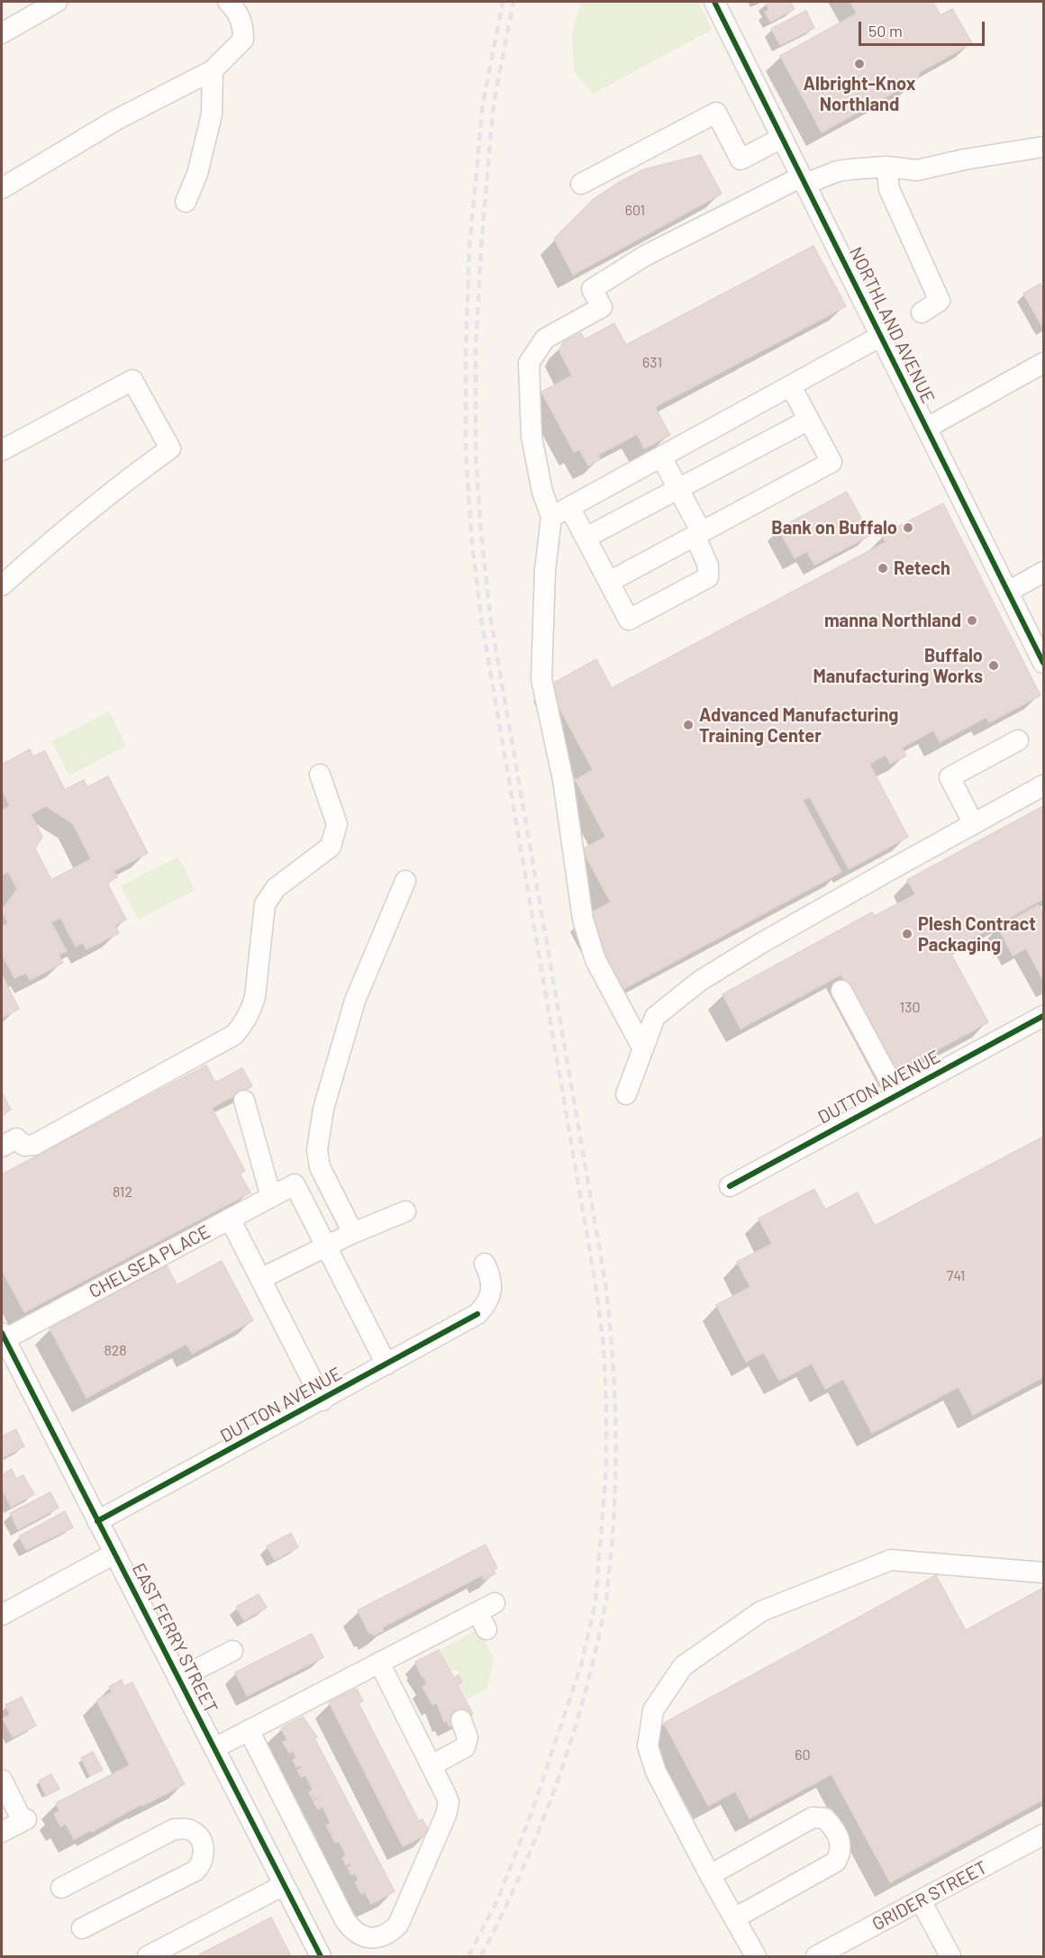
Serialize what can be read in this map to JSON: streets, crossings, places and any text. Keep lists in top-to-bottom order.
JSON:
{
  "streets": {
    "street": [
      "NORTHLAND AVENUE",
      "DUTTON AVENUE",
      "CHELSEA PLACE",
      "EAST FERRY STREET",
      "GRIDER STREET"
    ]
  },
  "crossings": [
    ["DUTTON AVENUE", "EAST FERRY STREET"],
    ["CHELSEA PLACE", "EAST FERRY STREET"]
  ],
  "places": [
    "Albright-Knox Northland",
    "Bank on Buffalo",
    "Retech",
    "manna Northland",
    "Buffalo Manufacturing Works",
    "Advanced Manufacturing Training Center",
    "Plesh Contract Packaging"
  ],
  "house_numbers": [
    "601",
    "631",
    "130",
    "812",
    "741",
    "828",
    "60"
  ],
  "scale_bar": "50 m"
}
